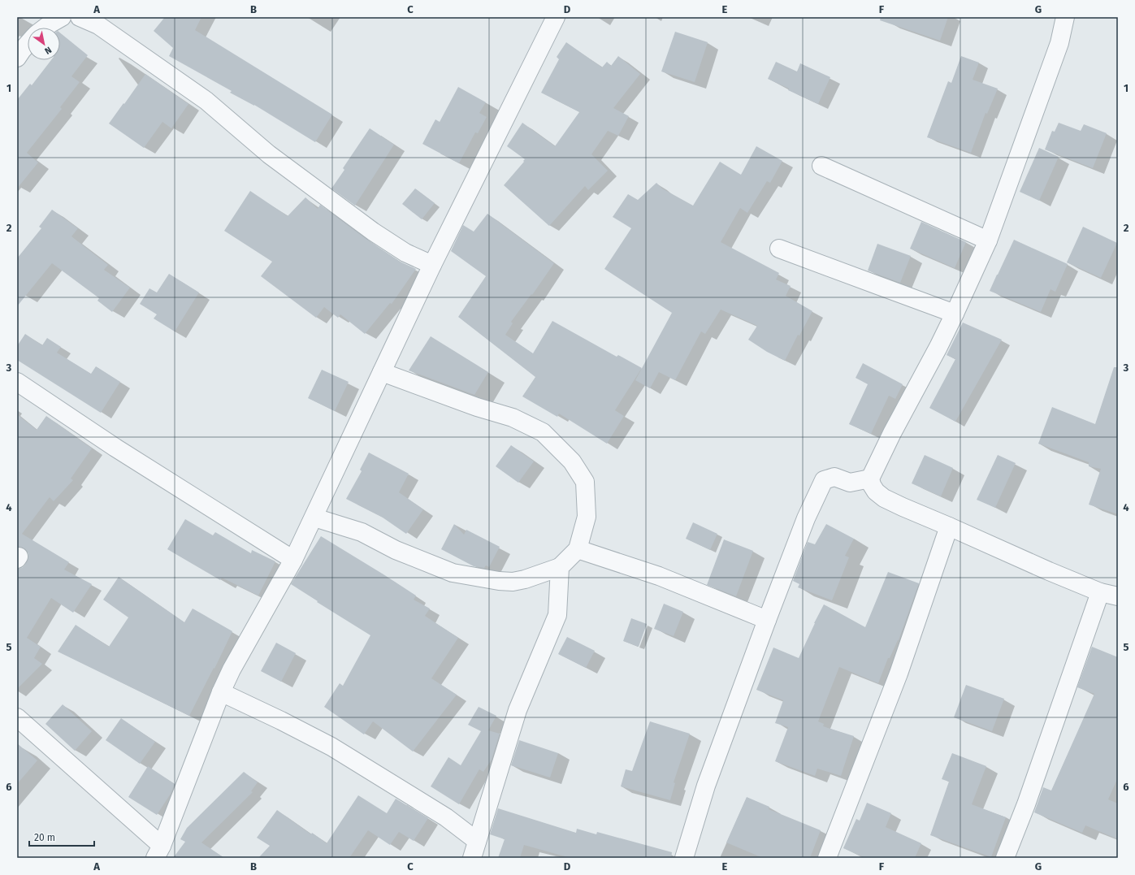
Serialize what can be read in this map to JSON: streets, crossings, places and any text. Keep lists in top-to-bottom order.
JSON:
{
  "scale_bar": "20 m",
  "north": "bottom right",
  "grid": {
    "columns": [
      "A",
      "B",
      "C",
      "D",
      "E",
      "F",
      "G"
    ],
    "rows": [
      "1",
      "2",
      "3",
      "4",
      "5",
      "6"
    ]
  }
}
